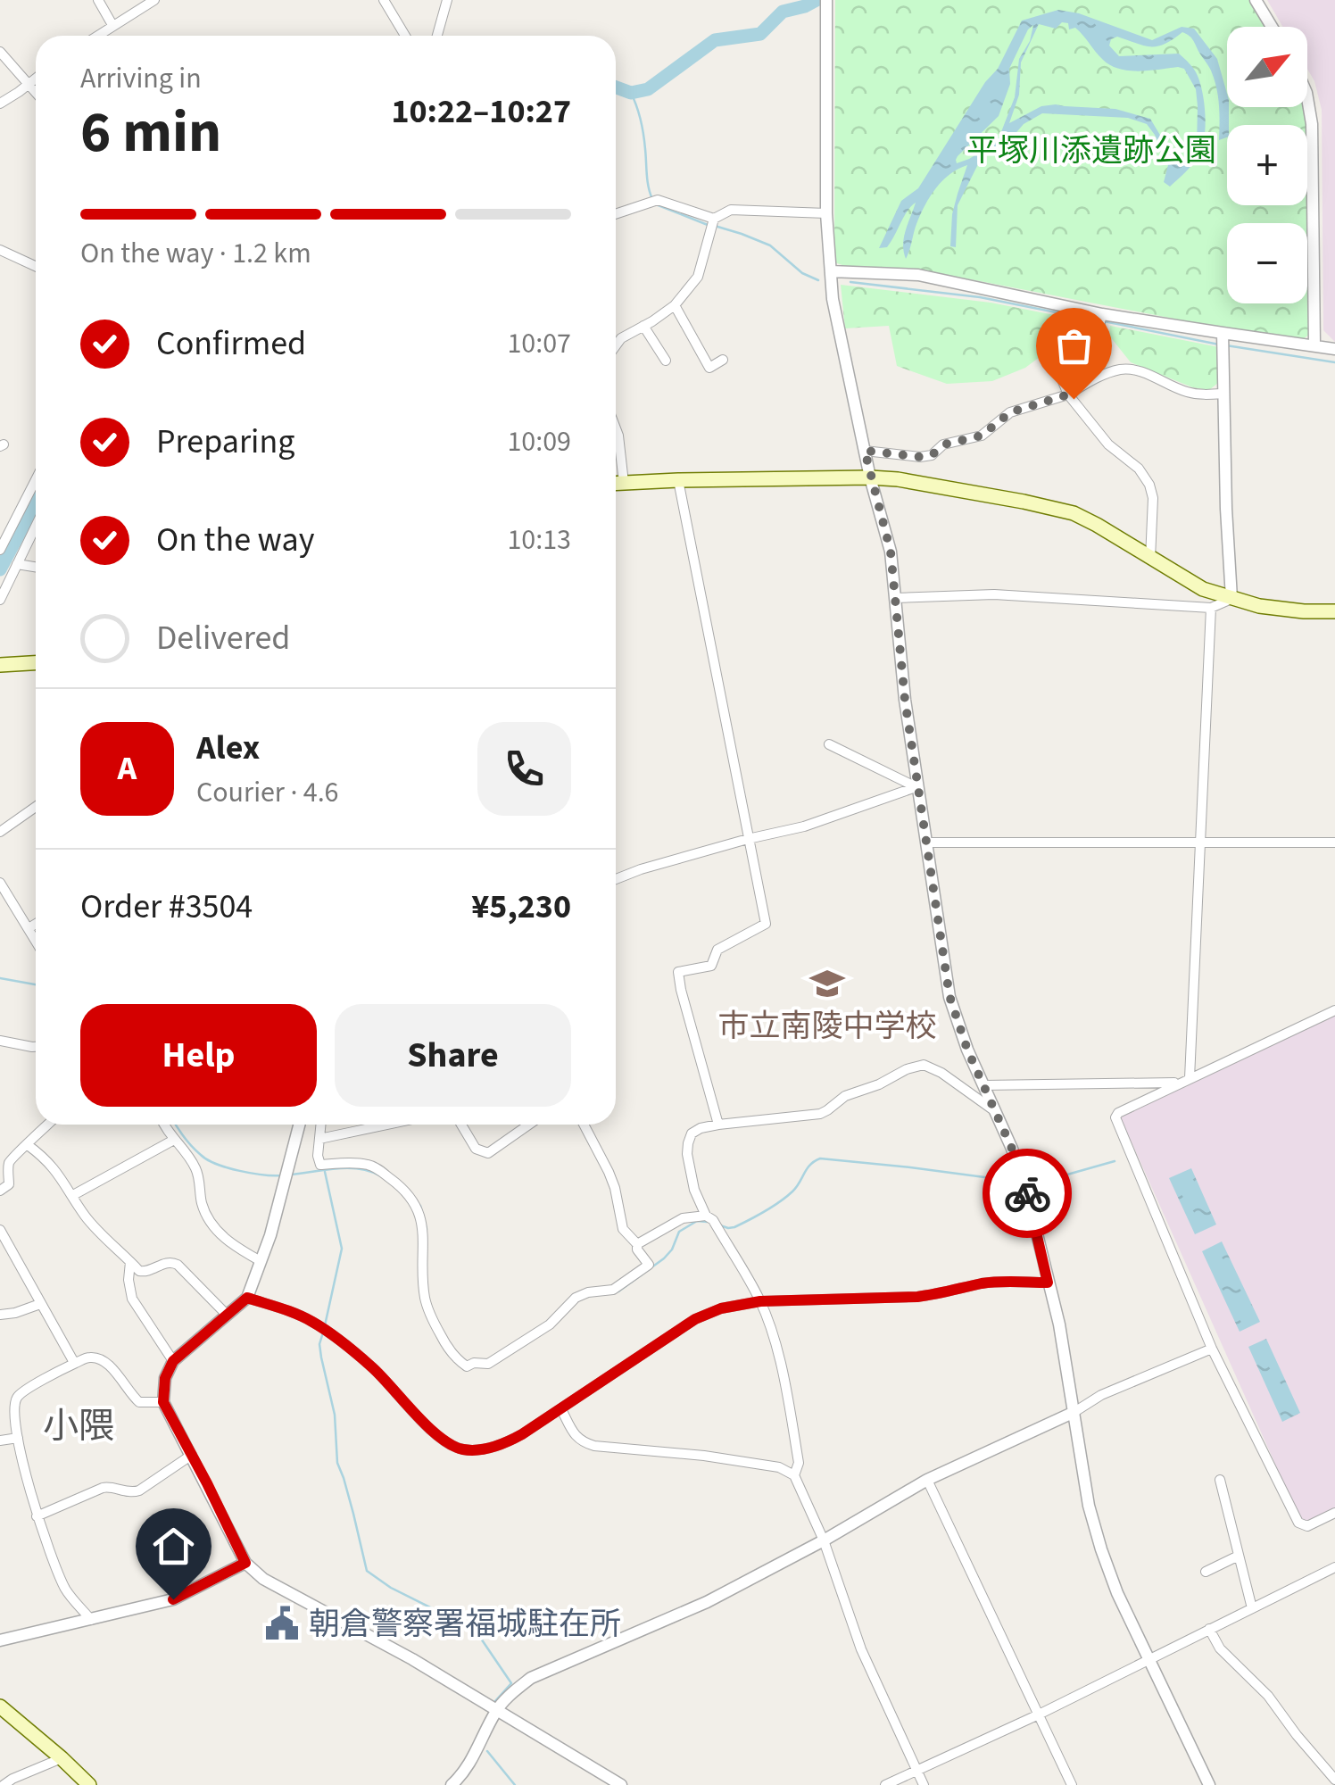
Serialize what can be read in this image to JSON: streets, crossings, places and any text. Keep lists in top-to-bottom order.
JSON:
{
  "districts": ["小隈"],
  "parks": ["平塚川添遺跡公園"],
  "places": {
    "school or university": ["市立南陵中学校"],
    "public building": ["朝倉警察署福城駐在所"]
  },
  "north": "top right",
  "page": {
    "map_buttons": ["+", "−"],
    "heading": ["6 min", "Arriving in", "10:22–10:27"],
    "panel": [
      "Alex",
      "Courier · 4.6",
      "Order #3504",
      "¥5,230"
    ],
    "bar": "On the way · 1.2 km",
    "list": [
      ["Confirmed", "10:07"],
      ["Preparing", "10:09"],
      ["On the way", "10:13"],
      "Delivered"
    ],
    "round": "A",
    "buttons": ["Help", "Share"]
  }
}
